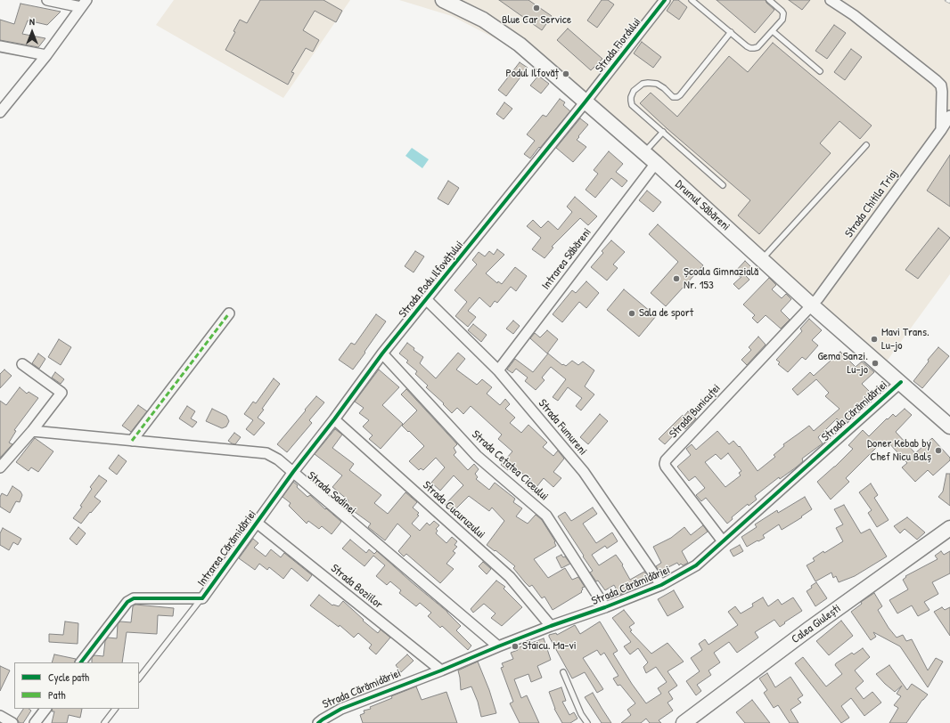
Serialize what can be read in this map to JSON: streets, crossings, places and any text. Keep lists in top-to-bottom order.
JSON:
{
  "streets": {
    "main road": ["Drumul Săbăreni", "Calea Giulești"],
    "street": [
      "Strada Fiordului",
      "Strada Chitila Triaj",
      "Intrarea Săbăreni",
      "Strada Podu Ilfovățului",
      "Strada Bunicuței",
      "Strada Cărămidăriei",
      "Strada Fumureni",
      "Strada Cetatea Ciceului",
      "Strada Sadinei",
      "Strada Cucuruzului",
      "Intrarea Cărămidăriei",
      "Strada Boziilor"
    ]
  },
  "crossings": [
    ["Strada Fiordului", "Drumul Săbăreni"],
    ["Strada Fiordului", "Strada Podu Ilfovățului"],
    ["Strada Chitila Triaj", "Drumul Săbăreni"],
    ["Strada Chitila Triaj", "Strada Bunicuței"],
    ["Drumul Săbăreni", "Intrarea Săbăreni"],
    ["Drumul Săbăreni", "Strada Podu Ilfovățului"],
    ["Drumul Săbăreni", "Strada Bunicuței"],
    ["Drumul Săbăreni", "Strada Cărămidăriei"],
    ["Intrarea Săbăreni", "Strada Fumureni"],
    ["Strada Podu Ilfovățului", "Strada Fumureni"],
    ["Strada Podu Ilfovățului", "Strada Cetatea Ciceului"],
    ["Strada Podu Ilfovățului", "Strada Sadinei"],
    ["Strada Podu Ilfovățului", "Strada Cucuruzului"],
    ["Strada Podu Ilfovățului", "Intrarea Cărămidăriei"],
    ["Strada Bunicuței", "Strada Cărămidăriei"],
    ["Strada Cărămidăriei", "Strada Fumureni"],
    ["Strada Cărămidăriei", "Strada Cetatea Ciceului"],
    ["Strada Cărămidăriei", "Strada Sadinei"],
    ["Strada Cărămidăriei", "Strada Cucuruzului"],
    ["Strada Cărămidăriei", "Strada Boziilor"],
    ["Strada Sadinei", "Intrarea Cărămidăriei"],
    ["Intrarea Cărămidăriei", "Strada Boziilor"]
  ],
  "places": [
    "Blue Car Service",
    "Podul Ilfovăț",
    "Școala Gimnazială Nr. 153",
    "Sala de sport",
    "Mavi Trans. Lu-jo",
    "Gema Sanzi. Lu-jo",
    "Doner Kebab by Chef Nicu Balș",
    "Staicu. Ma-vi"
  ],
  "legend": ["Cycle path", "Path"],
  "north": "top"
}
